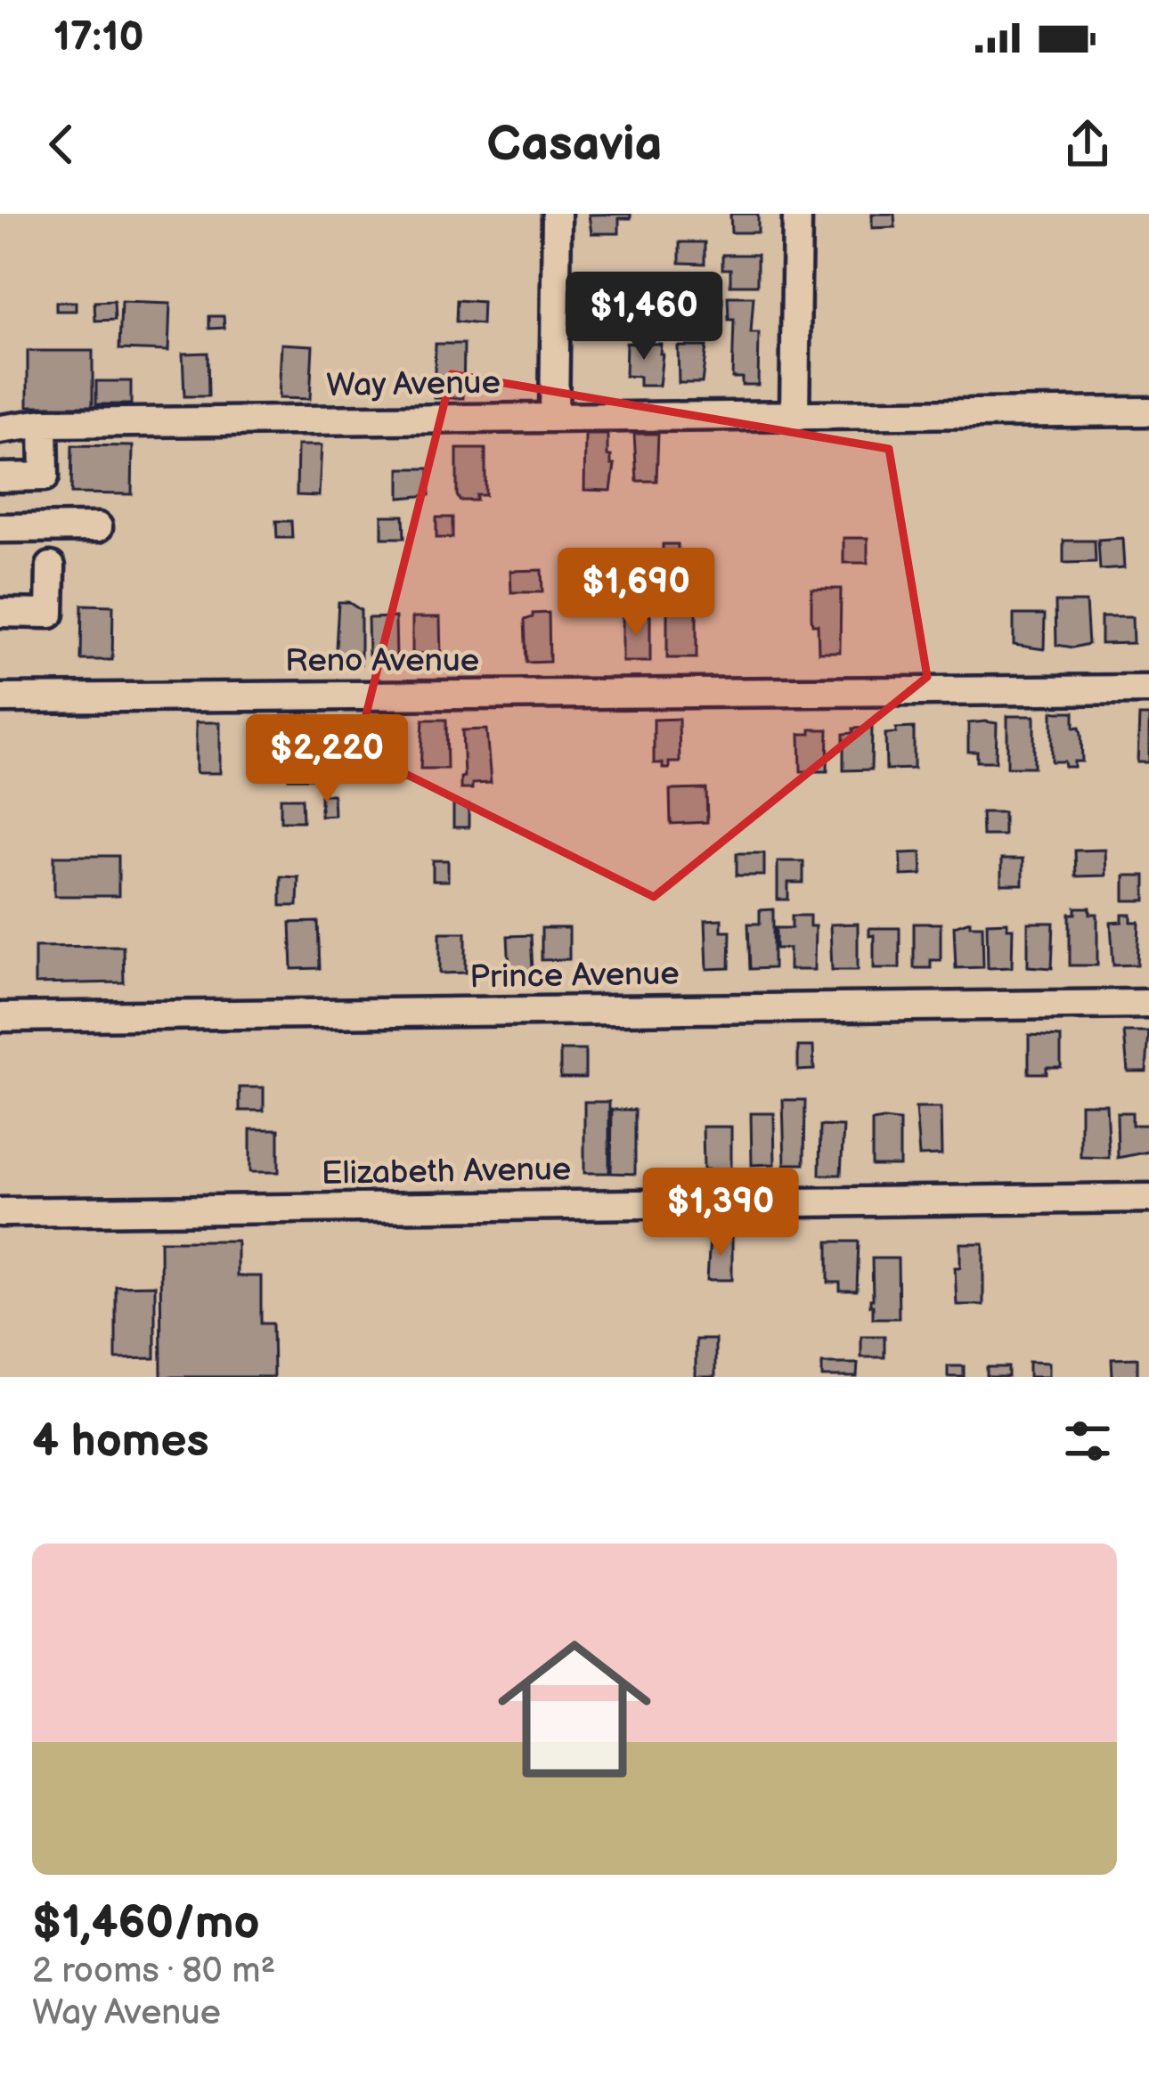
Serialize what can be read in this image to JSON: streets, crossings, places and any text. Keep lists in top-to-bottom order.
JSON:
{
  "streets": {
    "street": [
      "Way Avenue",
      "Reno Avenue",
      "Prince Avenue",
      "Elizabeth Avenue"
    ]
  },
  "page": {
    "status": "17:10",
    "header": "Casavia",
    "price": [
      "$1,460",
      "$1,690",
      "$2,220",
      "$1,390"
    ],
    "heading": "4 homes",
    "list": [
      {
        "name": "$1,460/mo",
        "note": "2 rooms · 80 m² · Way Avenue"
      }
    ]
  }
}
